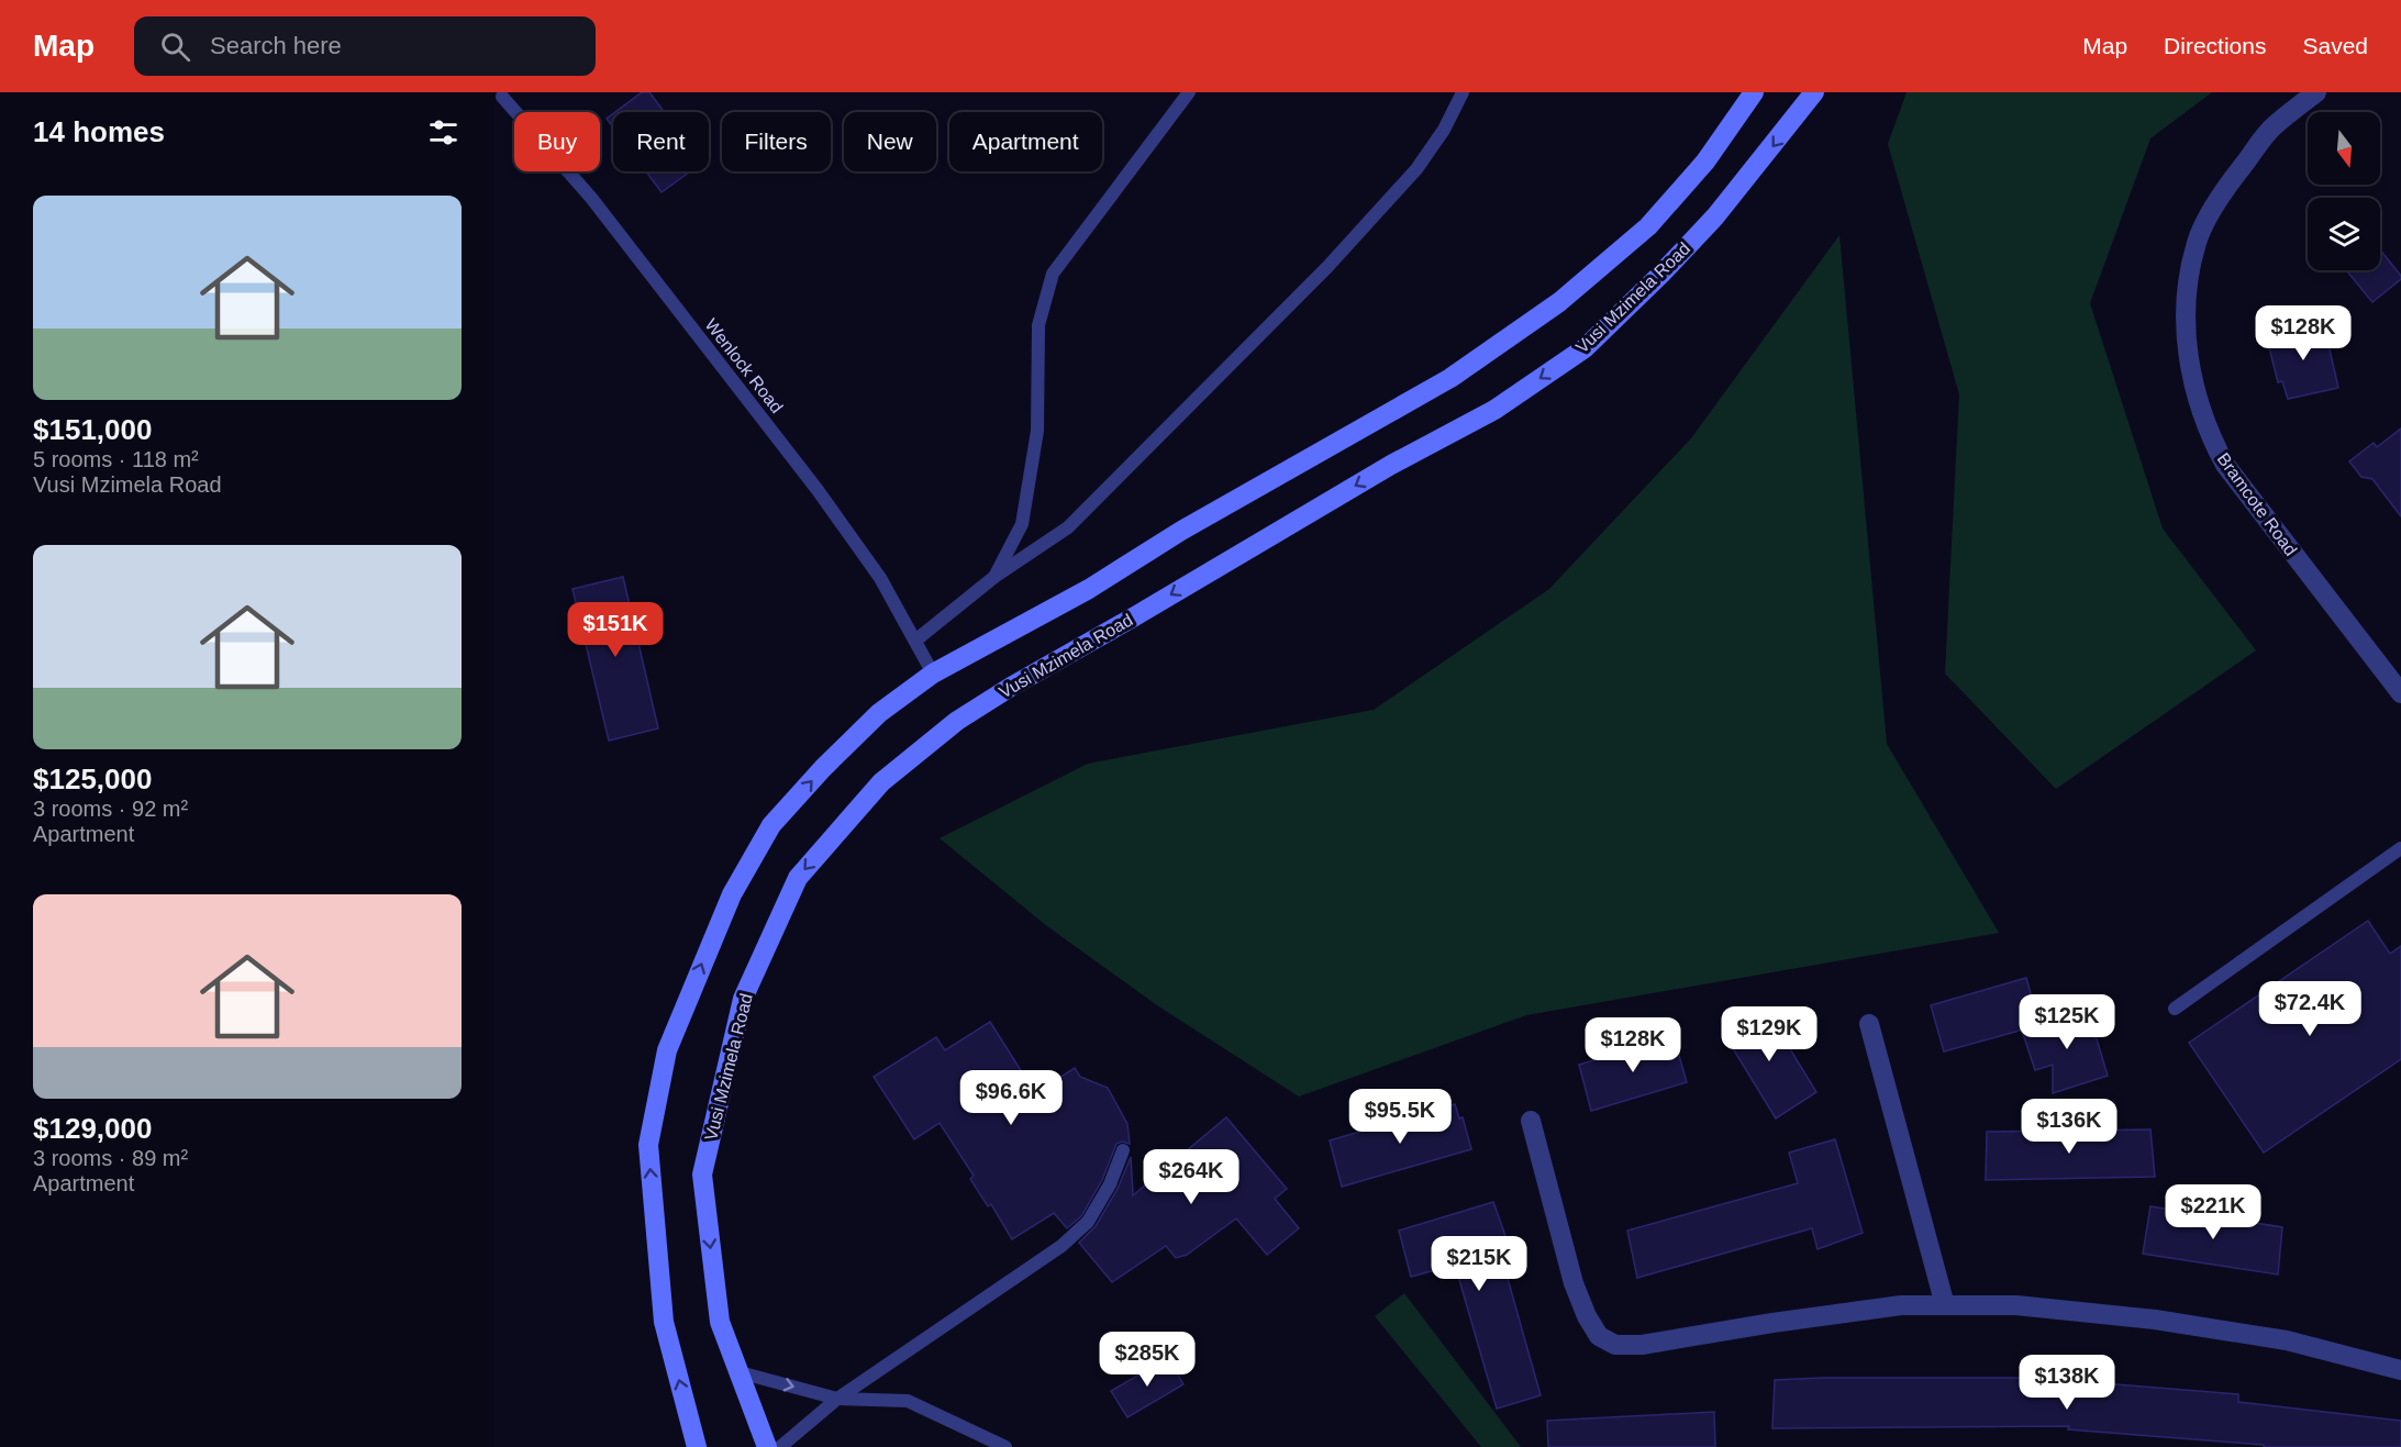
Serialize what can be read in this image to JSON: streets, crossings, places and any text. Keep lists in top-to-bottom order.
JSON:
{
  "streets": {
    "main road": ["Vusi Mzimela Road"],
    "street": ["Bramcote Road"],
    "lane": ["Wenlock Road"]
  },
  "north": "bottom",
  "page": {
    "header": "Map",
    "search": "Search here",
    "nav": ["Map", "Directions", "Saved"],
    "heading": "14 homes",
    "chip": [
      "Buy",
      "Rent",
      "Filters",
      "New",
      "Apartment"
    ],
    "list": [
      {
        "name": "$151,000",
        "note": "5 rooms · 118 m² · Vusi Mzimela Road"
      },
      {
        "name": "$125,000",
        "note": "3 rooms · 92 m² · Apartment"
      },
      {
        "name": "$129,000",
        "note": "3 rooms · 89 m² · Apartment"
      }
    ],
    "price": [
      "$128K",
      "$151K",
      "$72.4K",
      "$125K",
      "$129K",
      "$128K",
      "$96.6K",
      "$95.5K",
      "$136K",
      "$264K",
      "$221K",
      "$215K",
      "$285K",
      "$138K"
    ]
  }
}
